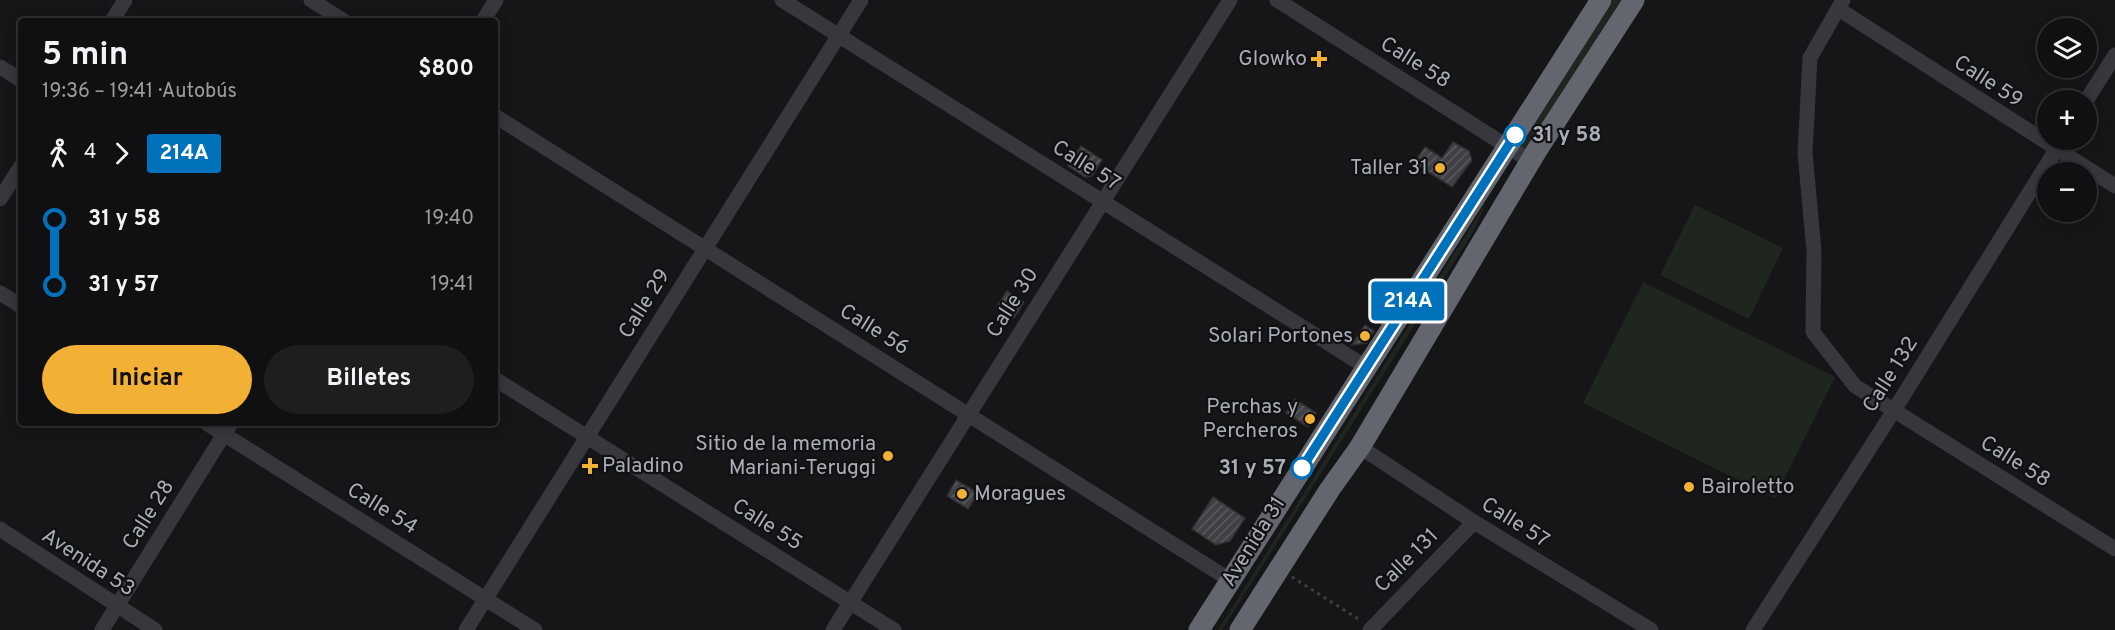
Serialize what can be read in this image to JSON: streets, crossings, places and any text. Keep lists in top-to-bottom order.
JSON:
{
  "streets": {
    "highway": ["Avenida 31"],
    "street": [
      "Calle 58",
      "Calle 59",
      "Calle 57",
      "Calle 30",
      "Calle 29",
      "Calle 56",
      "Calle 132",
      "Calle 54",
      "Calle 28",
      "Calle 55",
      "Calle 131",
      "Avenida 53"
    ]
  },
  "crossings": [
    ["Calle 58", "Calle 59"],
    ["Calle 58", "Calle 132"],
    ["Calle 58", "Avenida 31"],
    ["Calle 57", "Calle 30"],
    ["Calle 57", "Calle 29"],
    ["Calle 57", "Avenida 31"],
    ["Calle 57", "Calle 131"],
    ["Calle 30", "Calle 56"],
    ["Calle 30", "Calle 55"],
    ["Calle 29", "Calle 56"],
    ["Calle 29", "Calle 54"],
    ["Calle 29", "Calle 55"],
    ["Calle 56", "Avenida 31"],
    ["Calle 54", "Calle 28"],
    ["Calle 28", "Avenida 53"]
  ],
  "places": {
    "health": ["Glowko", "Paladino"],
    "other": [
      "31 y 58",
      "Taller 31",
      "Solari Portones",
      "Perchas y Percheros",
      "Sitio de la memoria Mariani-Teruggi",
      "31 y 57",
      "Bairoletto",
      "Moragues"
    ]
  },
  "lines": ["bus line 214A"],
  "page": {
    "on_map": "214A",
    "map_buttons": ["+", "−"],
    "heading": ["5 min", "19:36 – 19:41 · Autobús", "$800"],
    "legs": ["4", "214A"],
    "list": [
      {
        "name": "31 y 58",
        "value": "19:40"
      },
      {
        "name": "31 y 57",
        "value": "19:41"
      }
    ],
    "buttons": ["Iniciar", "Billetes"]
  }
}
